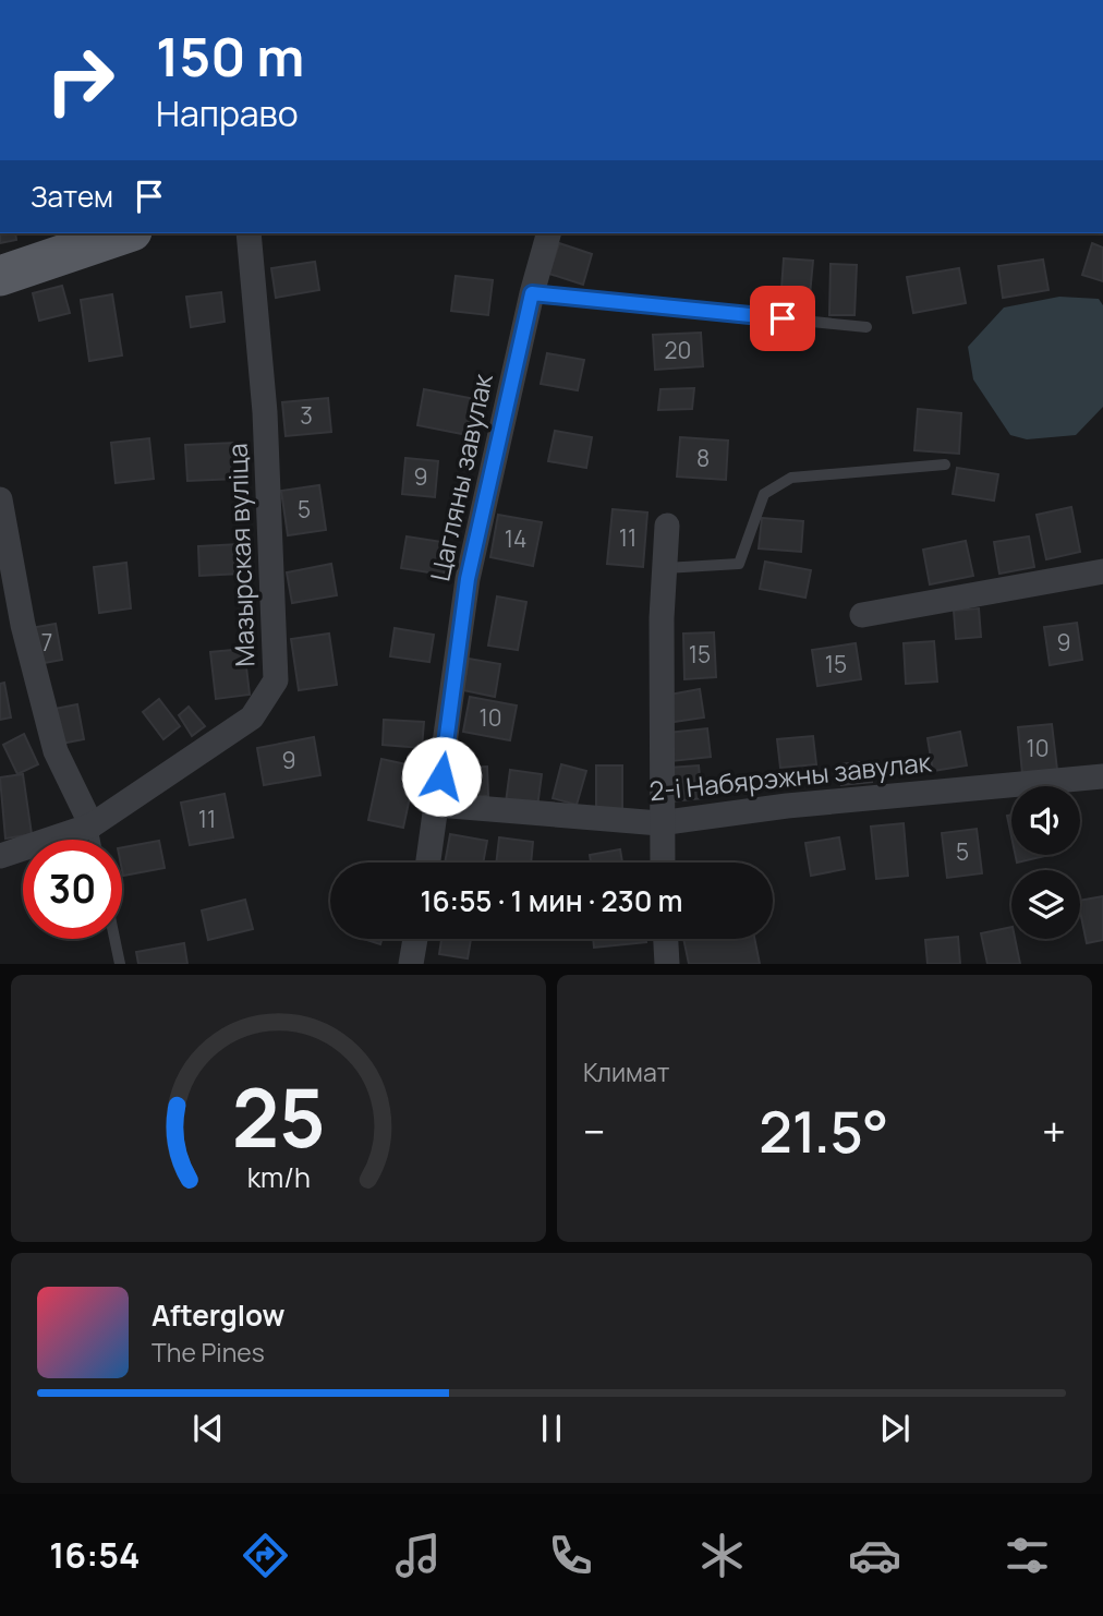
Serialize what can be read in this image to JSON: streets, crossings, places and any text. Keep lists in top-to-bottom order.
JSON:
{
  "streets": {
    "street": ["Цагляны завулак", "Мазырская вуліца", "2-і Набярэжны завулак"]
  },
  "crossings": [
    ["Цагляны завулак", "2-і Набярэжны завулак"]
  ],
  "house_numbers": [
    "20",
    "3",
    "8",
    "9",
    "5",
    "11",
    "14",
    "7",
    "9",
    "15",
    "15",
    "10",
    "10",
    "9",
    "11",
    "5"
  ],
  "page": {
    "turn": ["150 m", "Направо"],
    "then": "Затем",
    "limit": "30",
    "trip": "16:55 · 1 мин · 230 m",
    "tile": "Климат",
    "heat": ["−", "21.5°", "+"],
    "song": ["Afterglow", "The Pines"],
    "tabs": "16:54",
    "gauge": ["25", "km/h"]
  }
}
